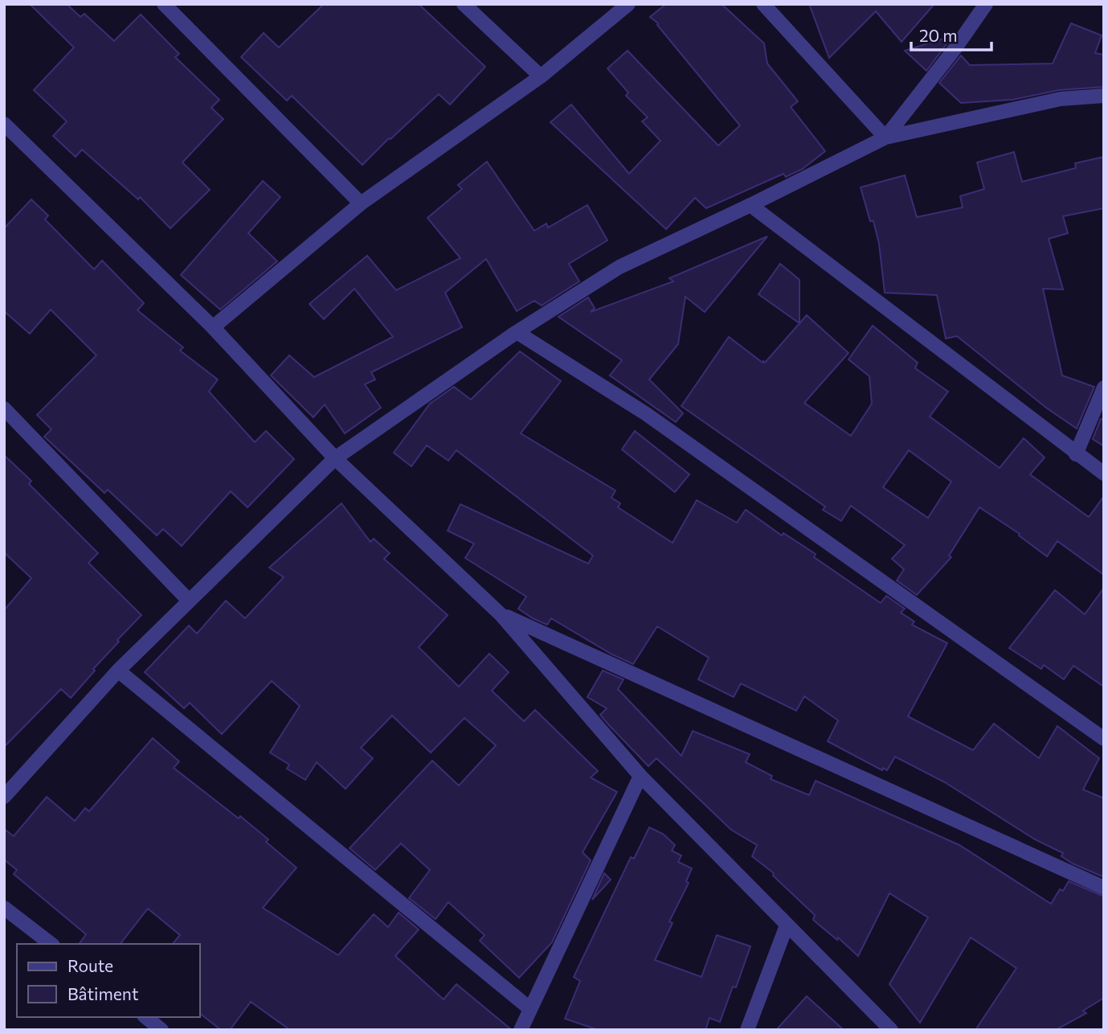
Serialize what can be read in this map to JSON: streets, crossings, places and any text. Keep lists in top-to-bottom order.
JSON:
{
  "legend": ["Route", "Bâtiment"],
  "scale_bar": "20 m"
}
